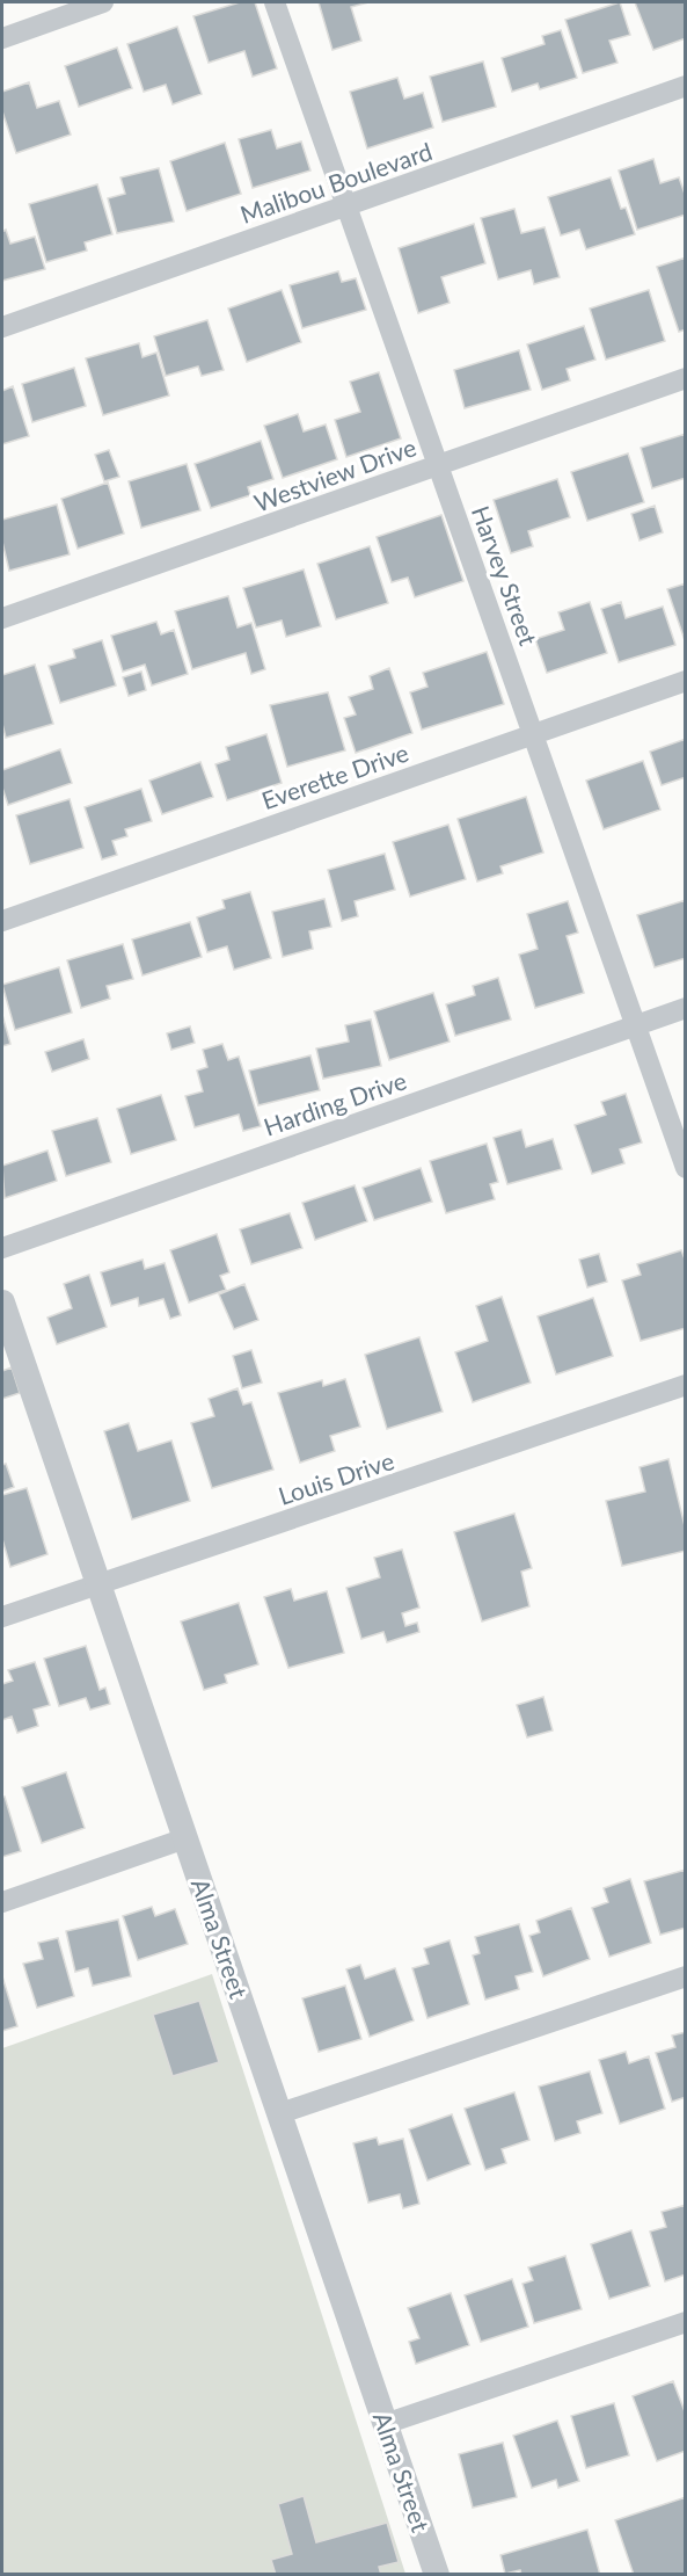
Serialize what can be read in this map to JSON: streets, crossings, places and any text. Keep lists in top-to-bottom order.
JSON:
{
  "streets": {
    "street": [
      "Malibou Boulevard",
      "Westview Drive",
      "Harvey Street",
      "Everette Drive",
      "Harding Drive",
      "Louis Drive",
      "Alma Street"
    ]
  },
  "crossings": [
    ["Malibou Boulevard", "Harvey Street"],
    ["Westview Drive", "Harvey Street"],
    ["Harvey Street", "Everette Drive"],
    ["Harvey Street", "Harding Drive"],
    ["Louis Drive", "Alma Street"]
  ]
}
